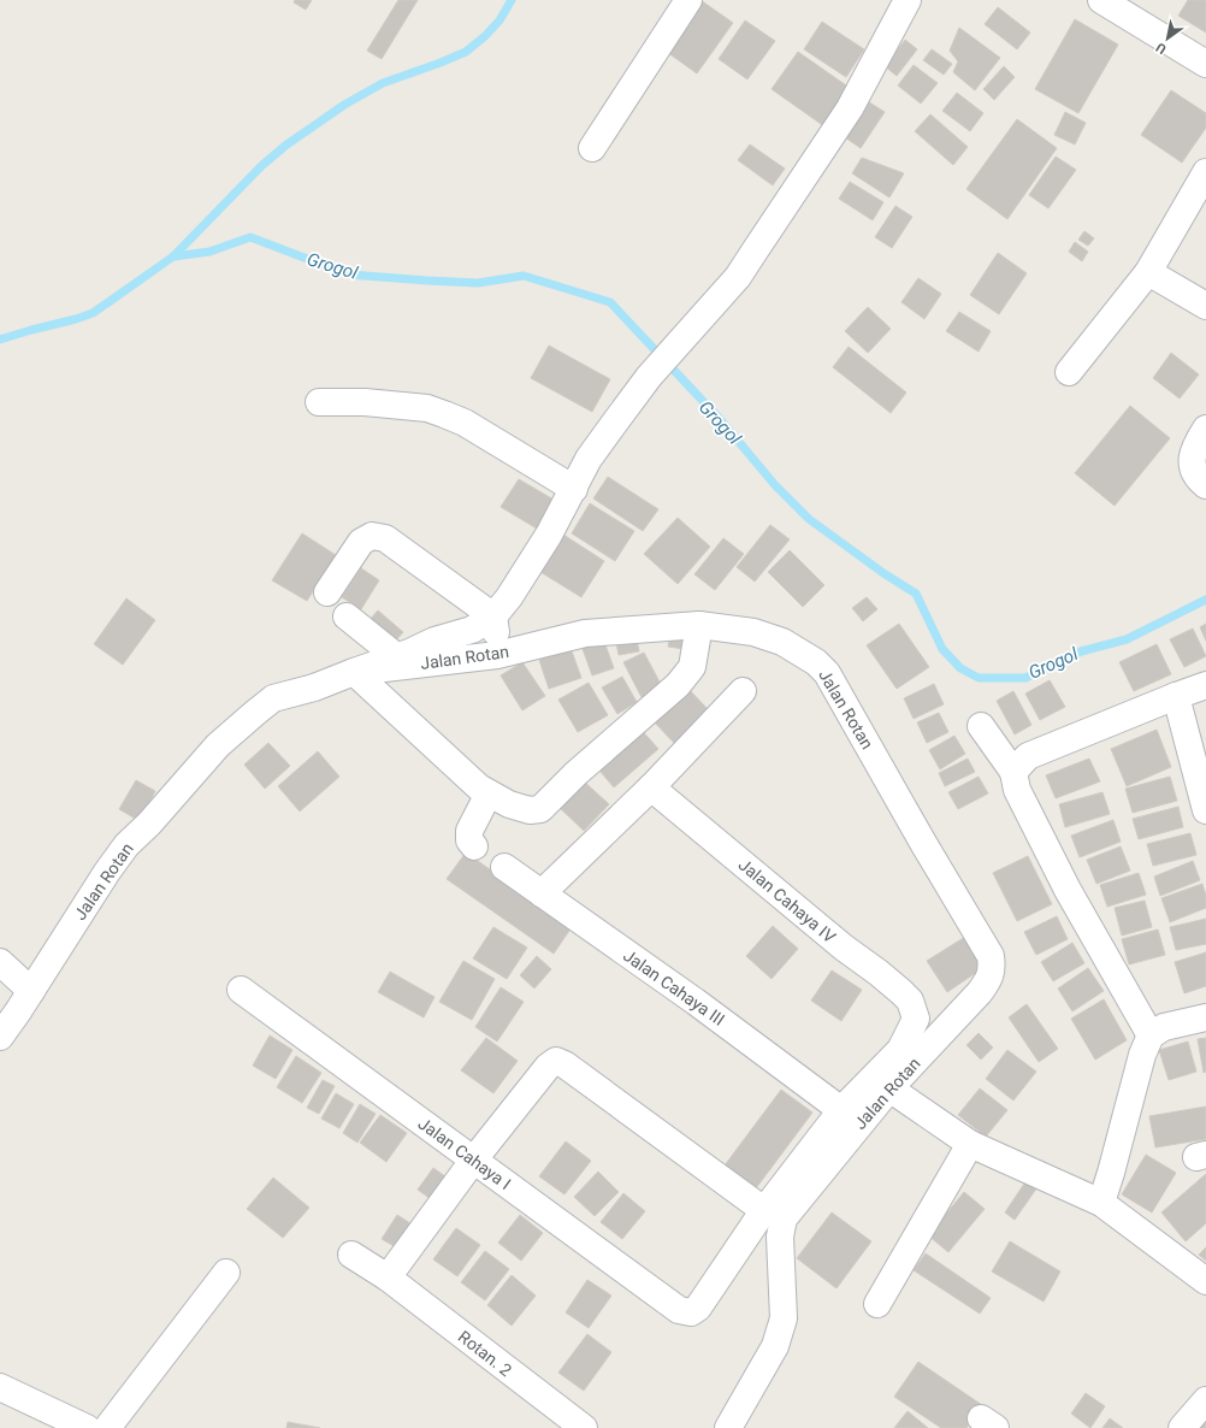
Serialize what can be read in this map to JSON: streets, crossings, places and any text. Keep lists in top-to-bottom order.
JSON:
{
  "streets": {
    "street": [
      "Jalan Rotan",
      "Jalan Cahaya IV",
      "Jalan Cahaya III",
      "Jalan Cahaya I",
      "Rotan. 2"
    ]
  },
  "crossings": [
    ["Jalan Cahaya IV", "Jalan Cahaya III"]
  ],
  "water": ["Grogol"],
  "north": "bottom left"
}
